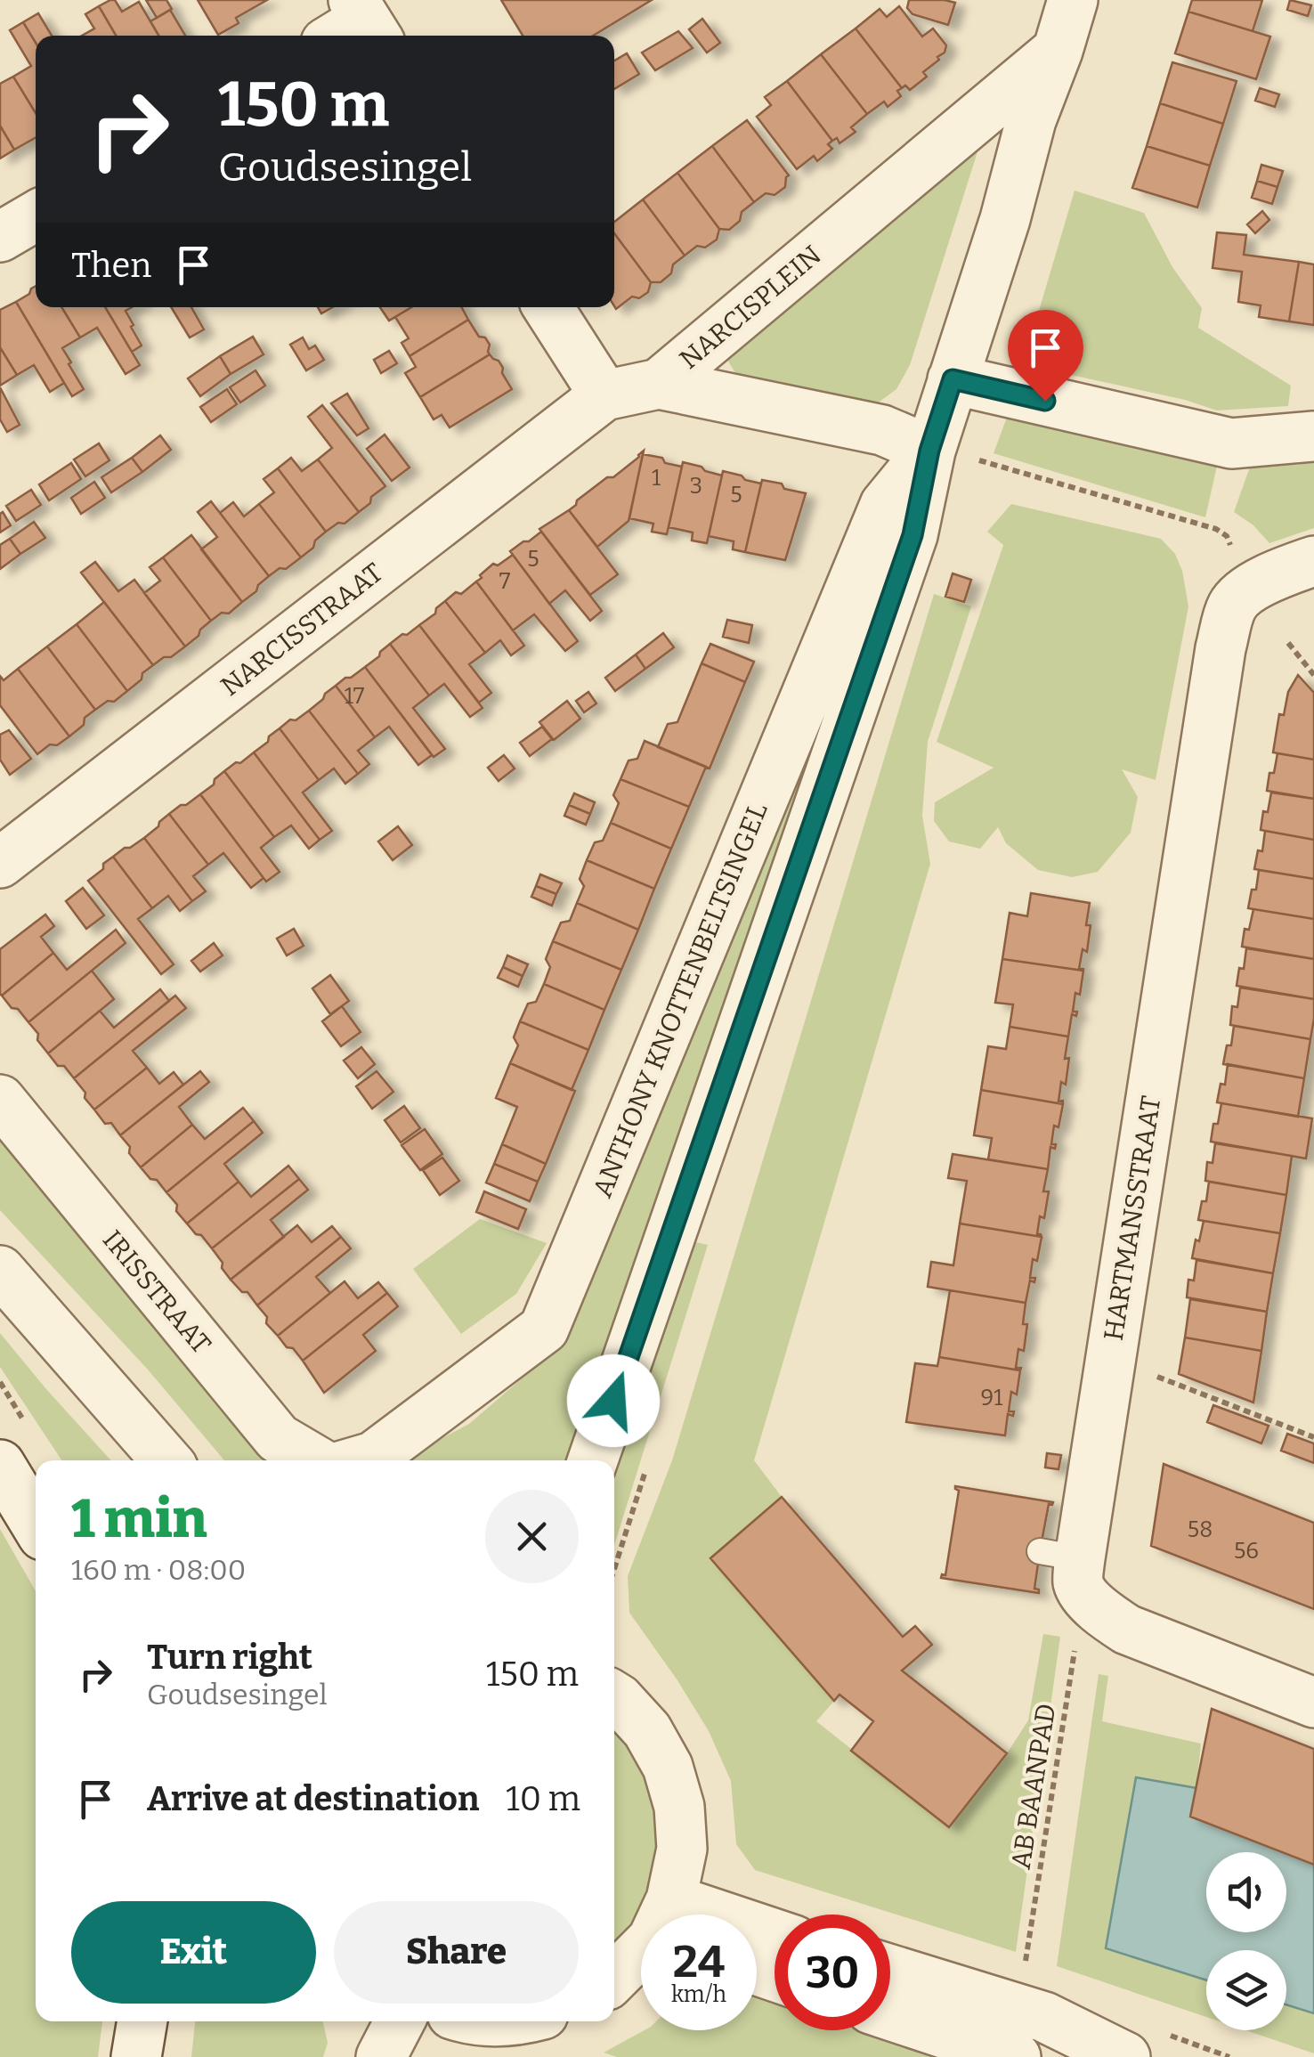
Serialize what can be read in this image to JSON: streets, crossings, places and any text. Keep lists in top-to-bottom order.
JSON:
{
  "streets": {
    "street": [
      "NARCISPLEIN",
      "NARCISSTRAAT",
      "ANTHONY KNOTTENBELTSINGEL",
      "HARTMANSSTRAAT",
      "IRISSTRAAT"
    ],
    "path": ["AB BAANPAD"]
  },
  "crossings": [
    ["NARCISPLEIN", "ANTHONY KNOTTENBELTSINGEL"],
    ["HARTMANSSTRAAT", "AB BAANPAD"]
  ],
  "house_numbers": [
    "1",
    "3",
    "5",
    "5",
    "7",
    "17",
    "91",
    "58",
    "56"
  ],
  "page": {
    "turn": ["150 m", "Goudsesingel"],
    "then": "Then",
    "heading": ["1 min", "160 m · 08:00"],
    "list": [
      {
        "name": "Turn right",
        "note": "Goudsesingel",
        "value": "150 m"
      },
      {
        "name": "Arrive at destination",
        "value": "10 m"
      }
    ],
    "buttons": ["Exit", "Share"],
    "speed": "24 km/h",
    "limit": "30"
  }
}
